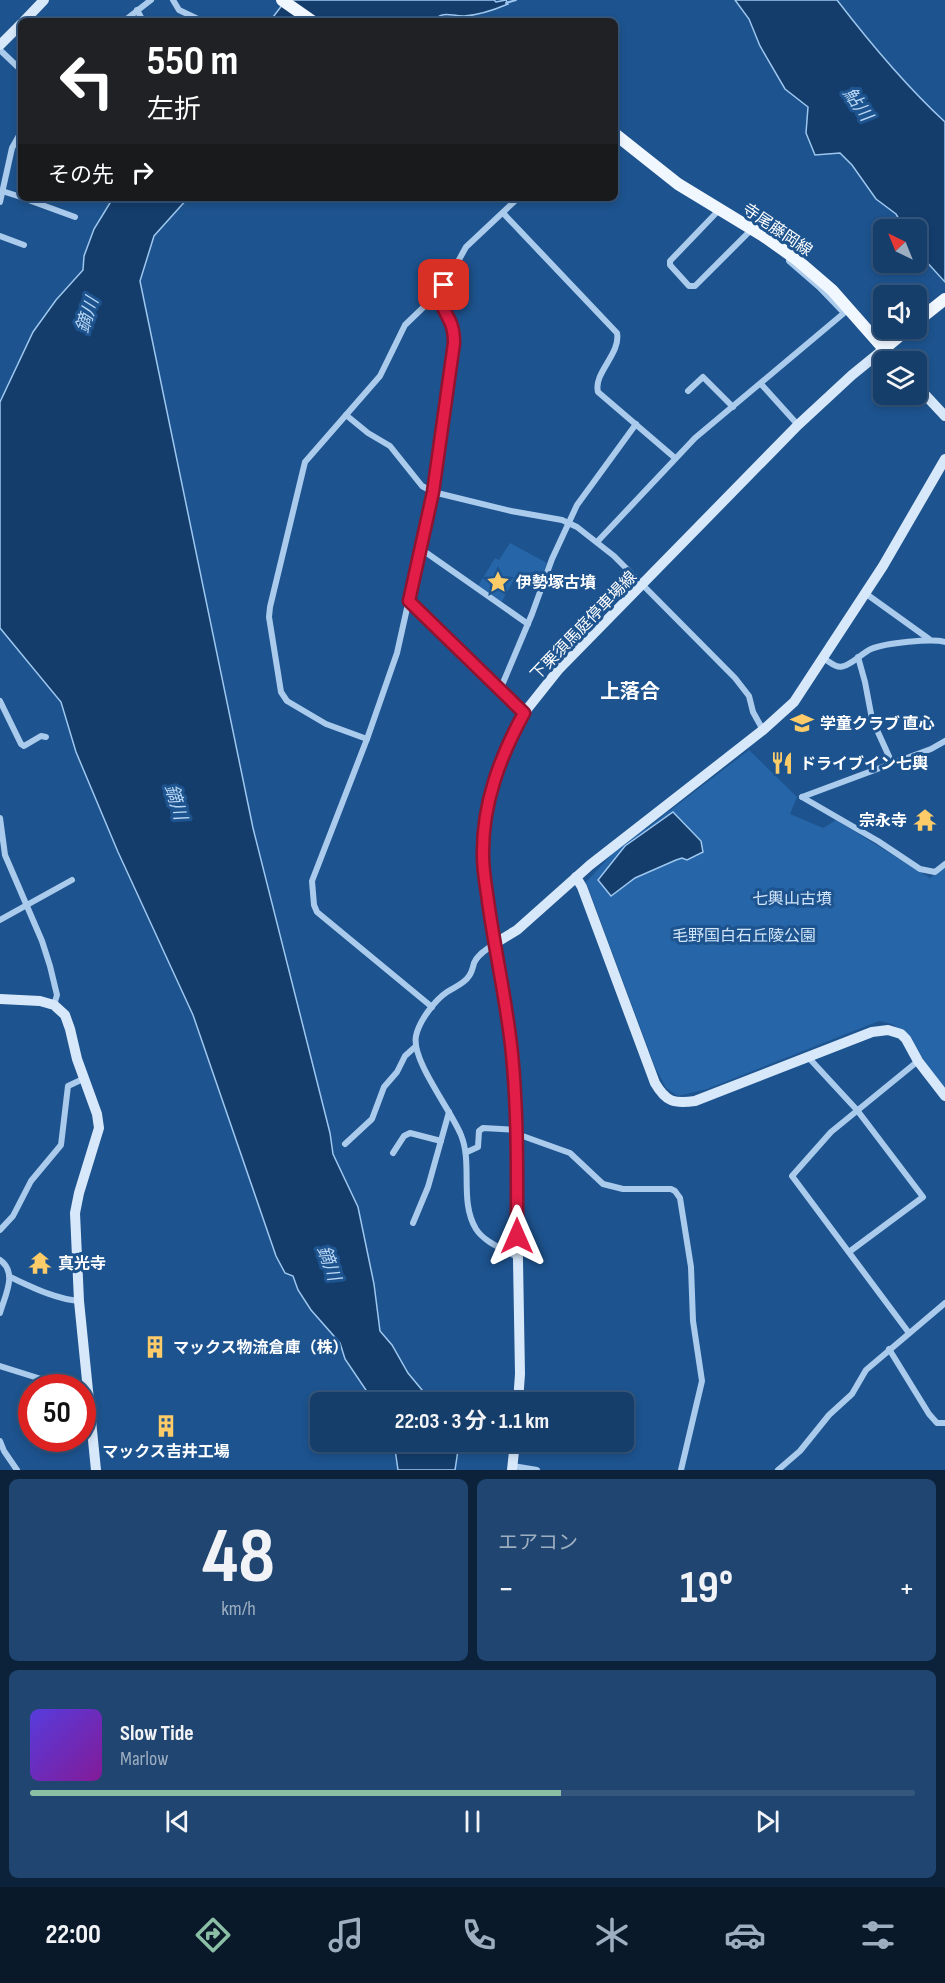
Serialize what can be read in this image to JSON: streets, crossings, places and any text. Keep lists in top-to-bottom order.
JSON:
{
  "streets": {
    "main road": ["寺尾藤岡線"],
    "street": ["下栗須馬庭停車場線"]
  },
  "crossings": [
    ["寺尾藤岡線", "下栗須馬庭停車場線"]
  ],
  "districts": ["上落合"],
  "water": ["鮎川", "鏑川"],
  "parks": ["七輿山古墳", "毛野国白石丘陵公園"],
  "places": {
    "place": ["伊勢塚古墳"],
    "school or university": ["学童クラブ 直心"],
    "restaurant": ["ドライブイン七輿"],
    "temple": ["宗永寺", "真光寺"],
    "building": ["マックス物流倉庫（株）", "マックス吉井工場"]
  },
  "north": "top left",
  "page": {
    "turn": ["550 m", "左折"],
    "then": "その先",
    "limit": "50",
    "trip": "22:03 · 3 分 · 1.1 km",
    "tile": [
      ["48", "km/h"],
      "エアコン"
    ],
    "heat": ["−", "19°", "+"],
    "song": ["Slow Tide", "Marlow"],
    "tabs": "22:00"
  }
}
